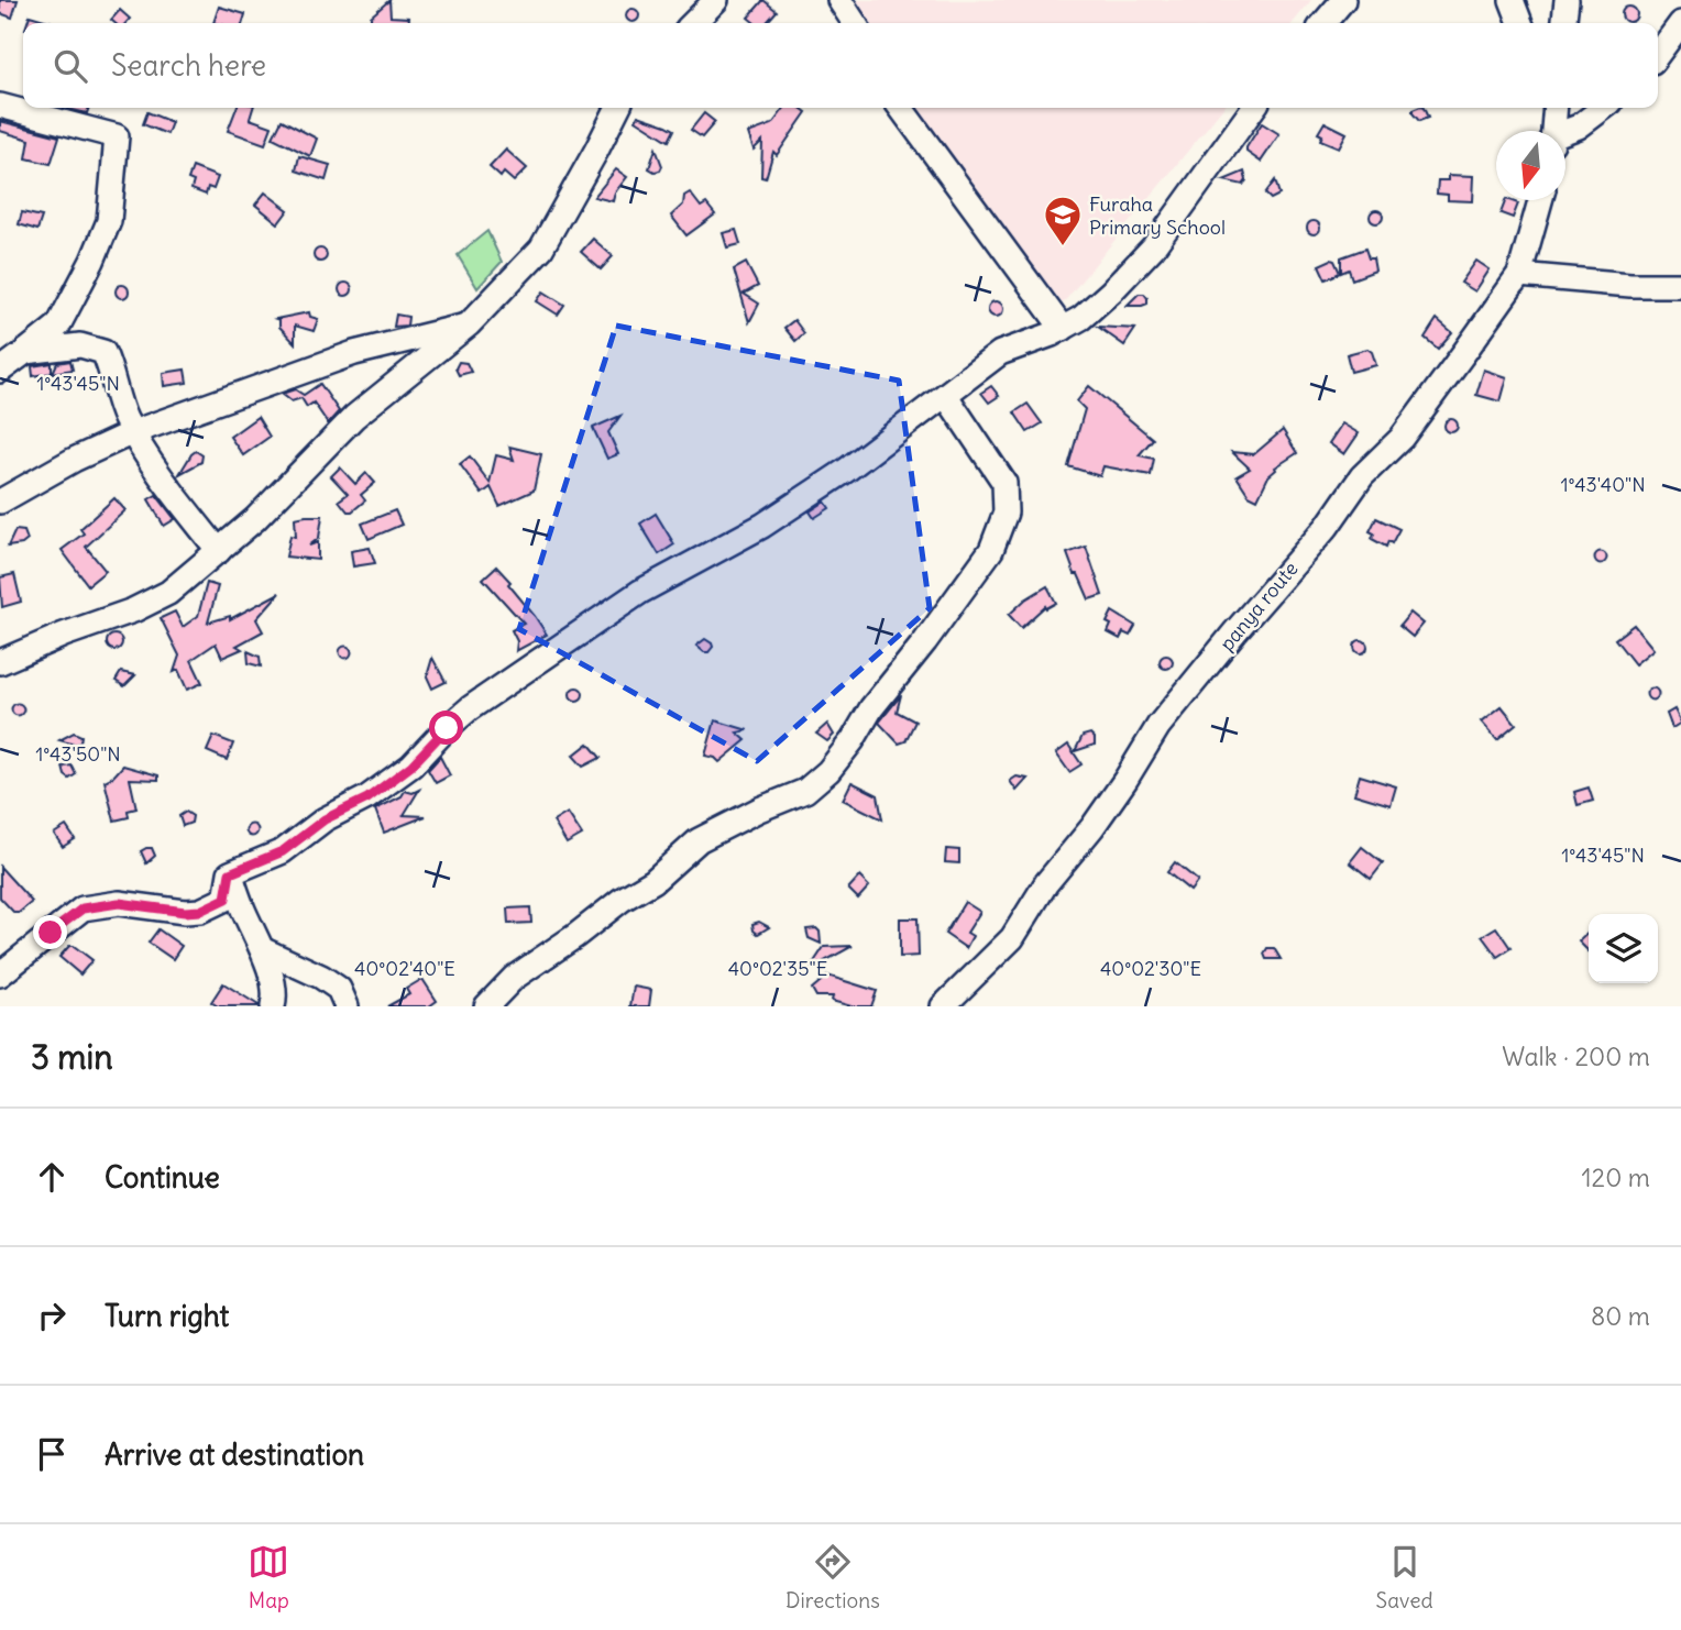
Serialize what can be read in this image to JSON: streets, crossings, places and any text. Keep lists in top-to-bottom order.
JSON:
{
  "streets": {
    "street": ["panya route"]
  },
  "places": {
    "school or university": ["Furaha Primary School"]
  },
  "north": "bottom",
  "page": {
    "search": "Search here",
    "heading": ["3 min", "Walk · 200 m"],
    "list": [
      ["Continue", "120 m"],
      ["Turn right", "80 m"],
      "Arrive at destination"
    ],
    "nav": ["Map", "Directions", "Saved"]
  },
  "coordinates": [
    "1°43'45\"N",
    "1°43'40\"N",
    "1°43'50\"N",
    "40°02'40\"E",
    "40°02'35\"E",
    "40°02'30\"E"
  ]
}
